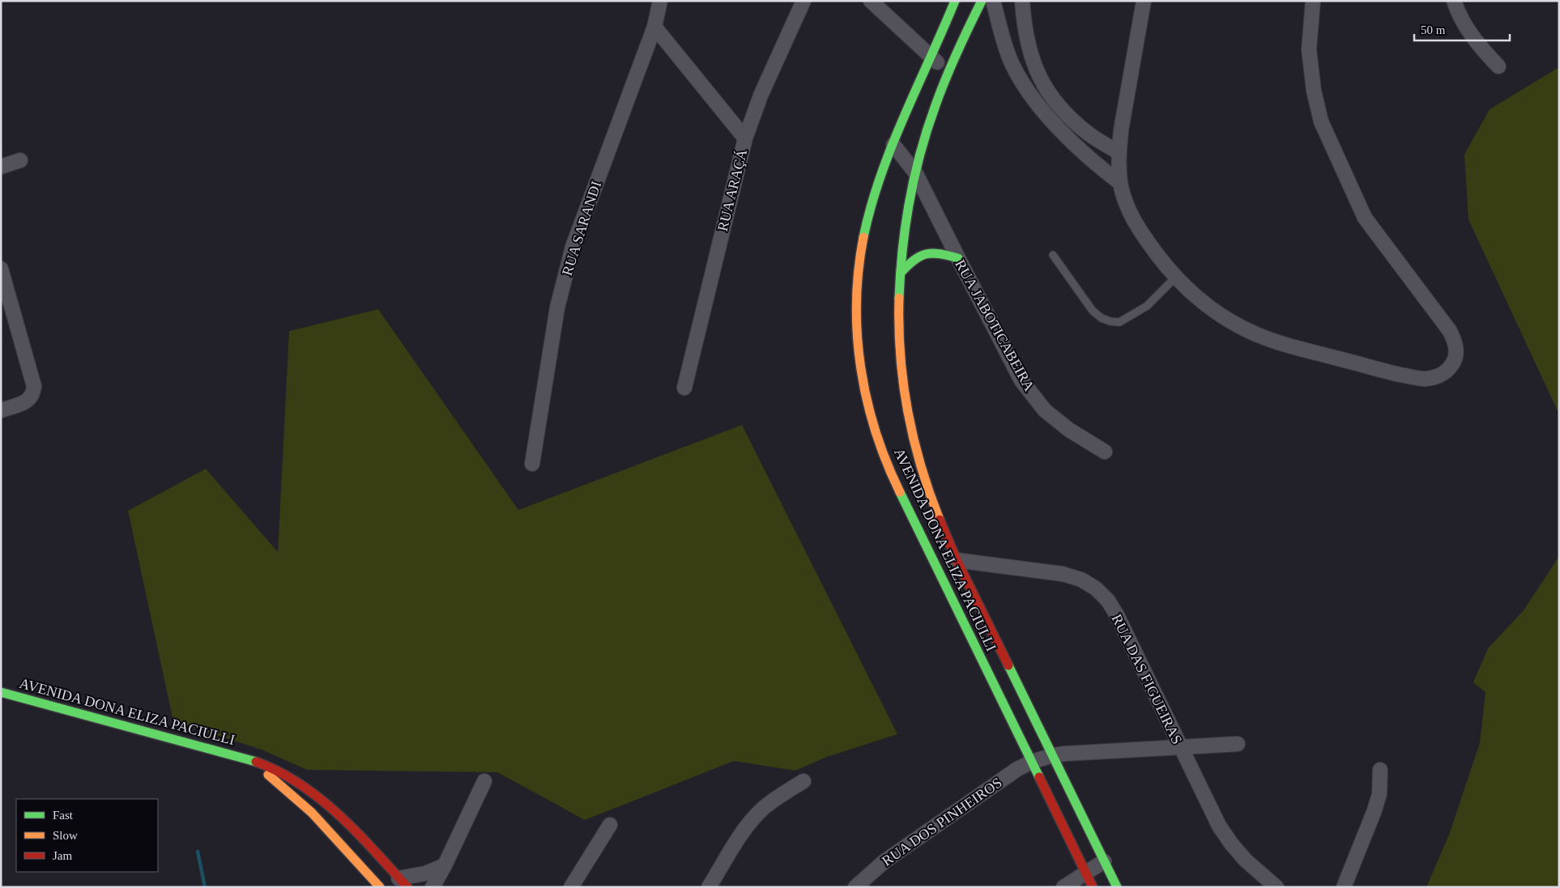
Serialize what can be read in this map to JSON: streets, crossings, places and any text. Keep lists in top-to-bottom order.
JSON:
{
  "streets": {
    "street": [
      "RUA ARAÇÁ",
      "RUA SARANDI",
      "RUA JABOTICABEIRA",
      "AVENIDA DONA ELIZA PACIULLI",
      "RUA DAS FIGUEIRAS",
      "RUA DOS PINHEIROS"
    ]
  },
  "crossings": [
    ["RUA JABOTICABEIRA", "AVENIDA DONA ELIZA PACIULLI"],
    ["AVENIDA DONA ELIZA PACIULLI", "RUA DAS FIGUEIRAS"],
    ["AVENIDA DONA ELIZA PACIULLI", "RUA DOS PINHEIROS"],
    ["RUA DAS FIGUEIRAS", "RUA DOS PINHEIROS"]
  ],
  "legend": ["Fast", "Slow", "Jam"],
  "scale_bar": "50 m"
}
